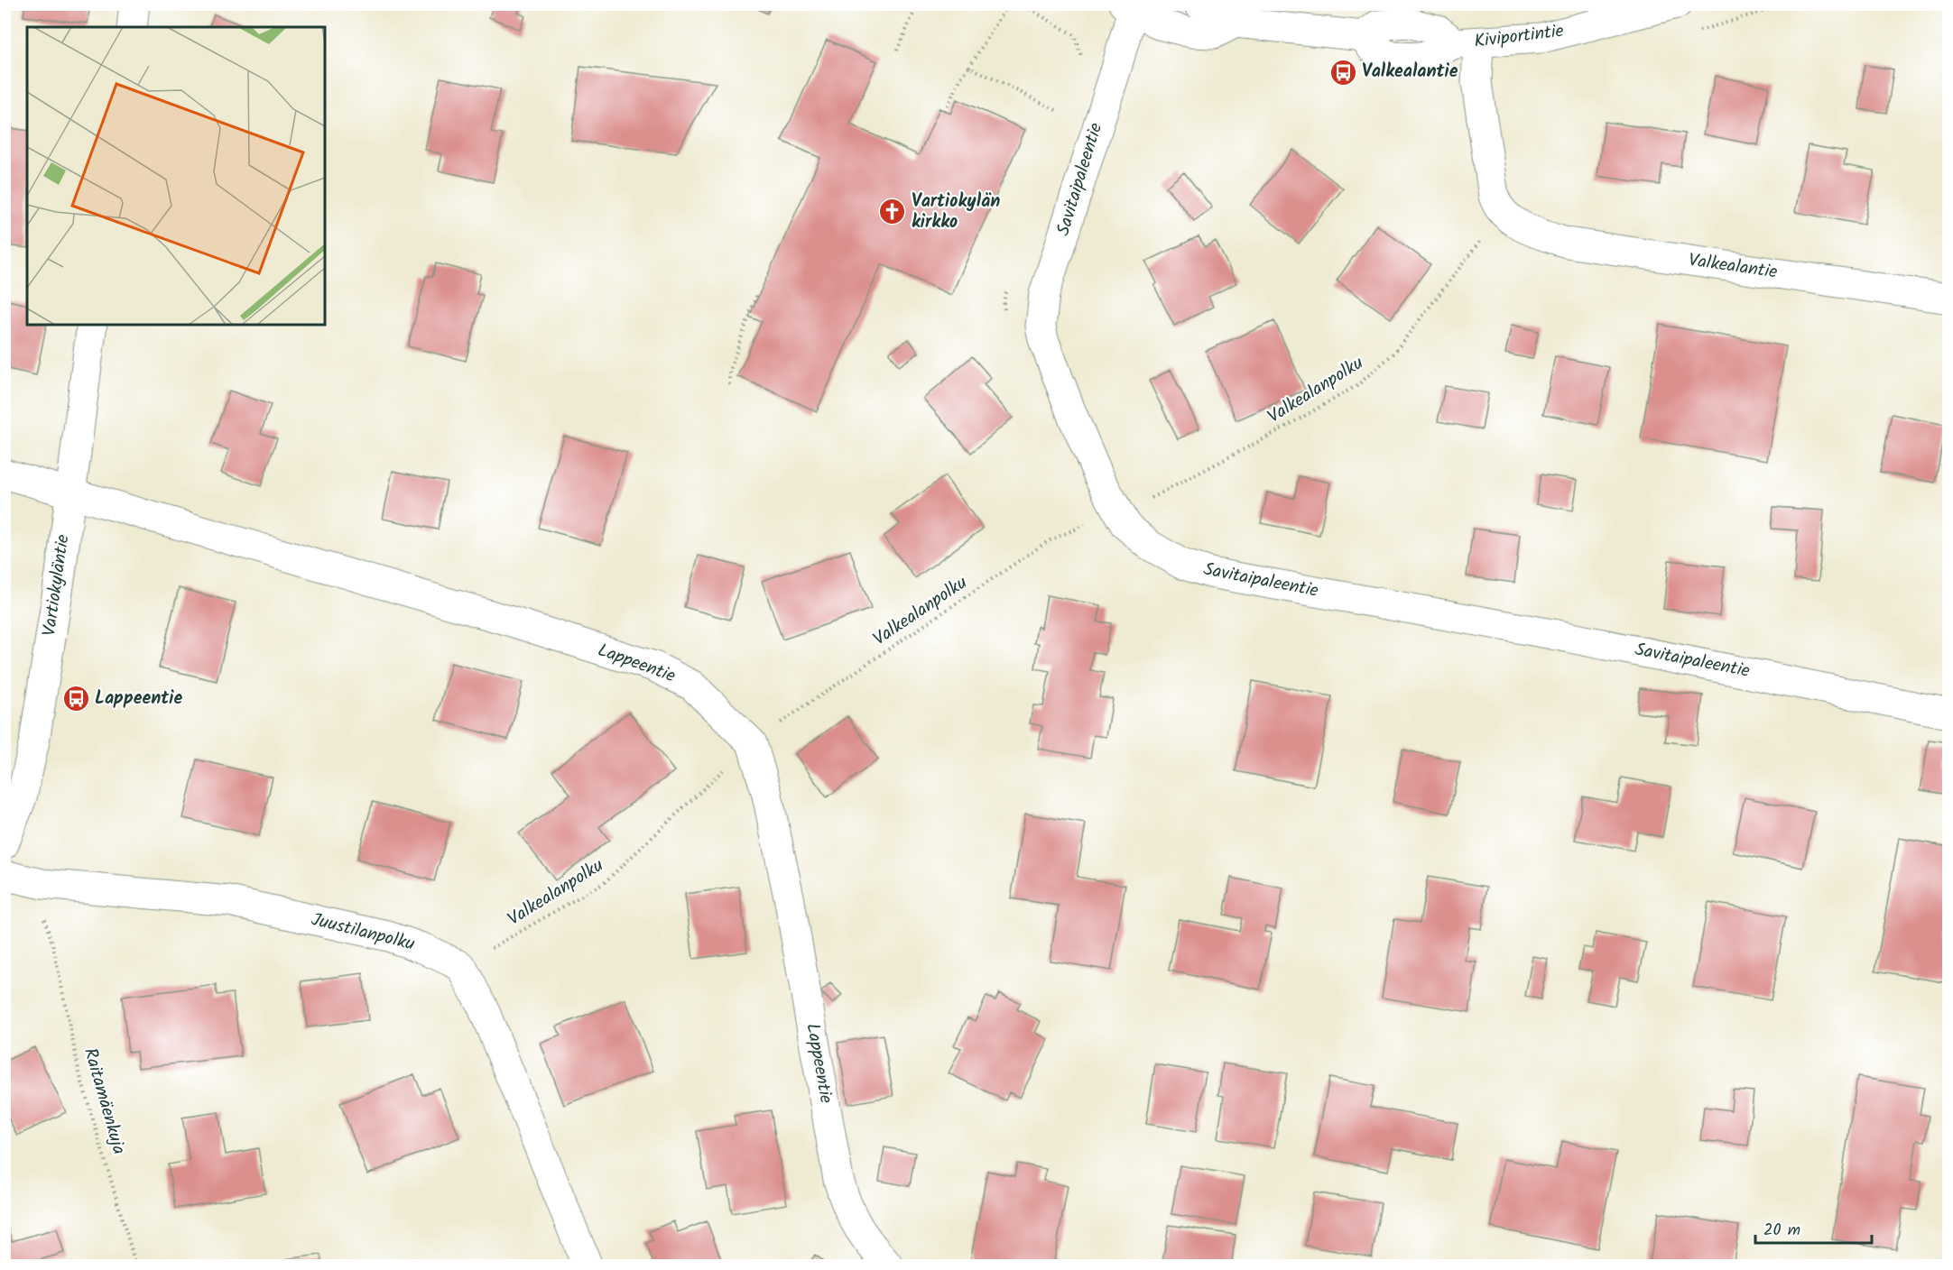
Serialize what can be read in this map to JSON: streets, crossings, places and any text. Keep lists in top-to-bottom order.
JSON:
{
  "streets": {
    "street": [
      "Kiviportintie",
      "Savitaipaleentie",
      "Valkealantie",
      "Vartiokyläntie",
      "Lappeentie",
      "Juustilanpolku"
    ],
    "path": ["Valkealanpolku", "Raitamäenkuja"]
  },
  "crossings": [
    ["Kiviportintie", "Savitaipaleentie"],
    ["Kiviportintie", "Valkealantie"],
    ["Savitaipaleentie", "Valkealanpolku"],
    ["Valkealantie", "Valkealanpolku"],
    ["Valkealanpolku", "Lappeentie"],
    ["Valkealanpolku", "Juustilanpolku"],
    ["Vartiokyläntie", "Lappeentie"]
  ],
  "places": {
    "bus stop": ["Valkealantie", "Lappeentie"],
    "church": ["Vartiokylän kirkko"]
  },
  "scale_bar": "20 m"
}
